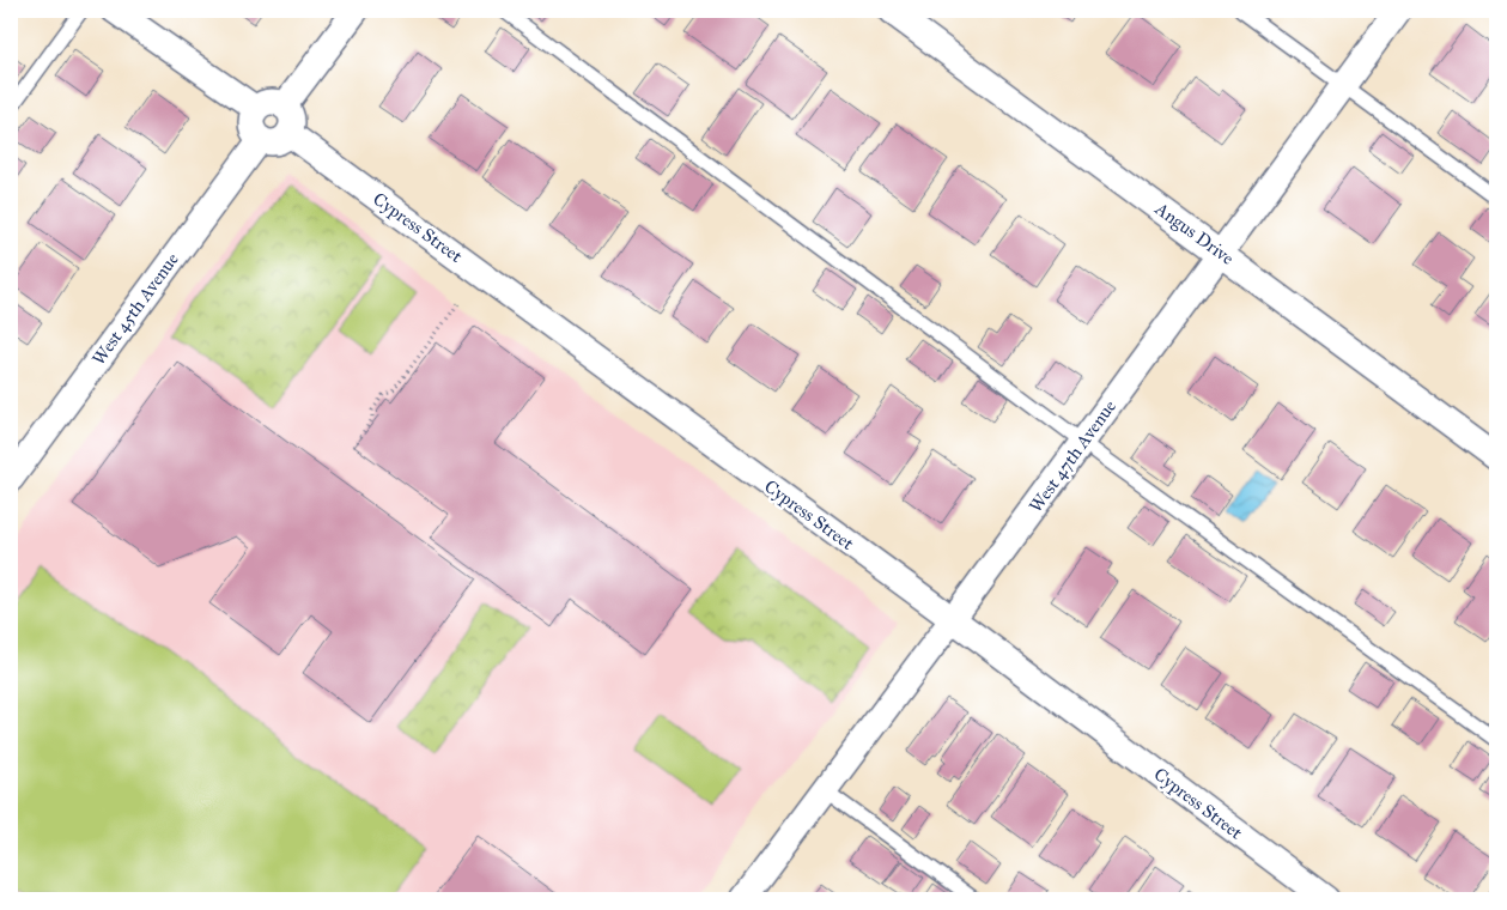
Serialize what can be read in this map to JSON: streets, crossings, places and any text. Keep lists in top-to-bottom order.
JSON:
{
  "streets": {
    "street": [
      "Cypress Street",
      "Angus Drive",
      "West 45th Avenue",
      "West 47th Avenue"
    ]
  },
  "crossings": [
    ["Cypress Street", "West 45th Avenue"],
    ["Cypress Street", "West 47th Avenue"],
    ["Angus Drive", "West 47th Avenue"]
  ]
}
